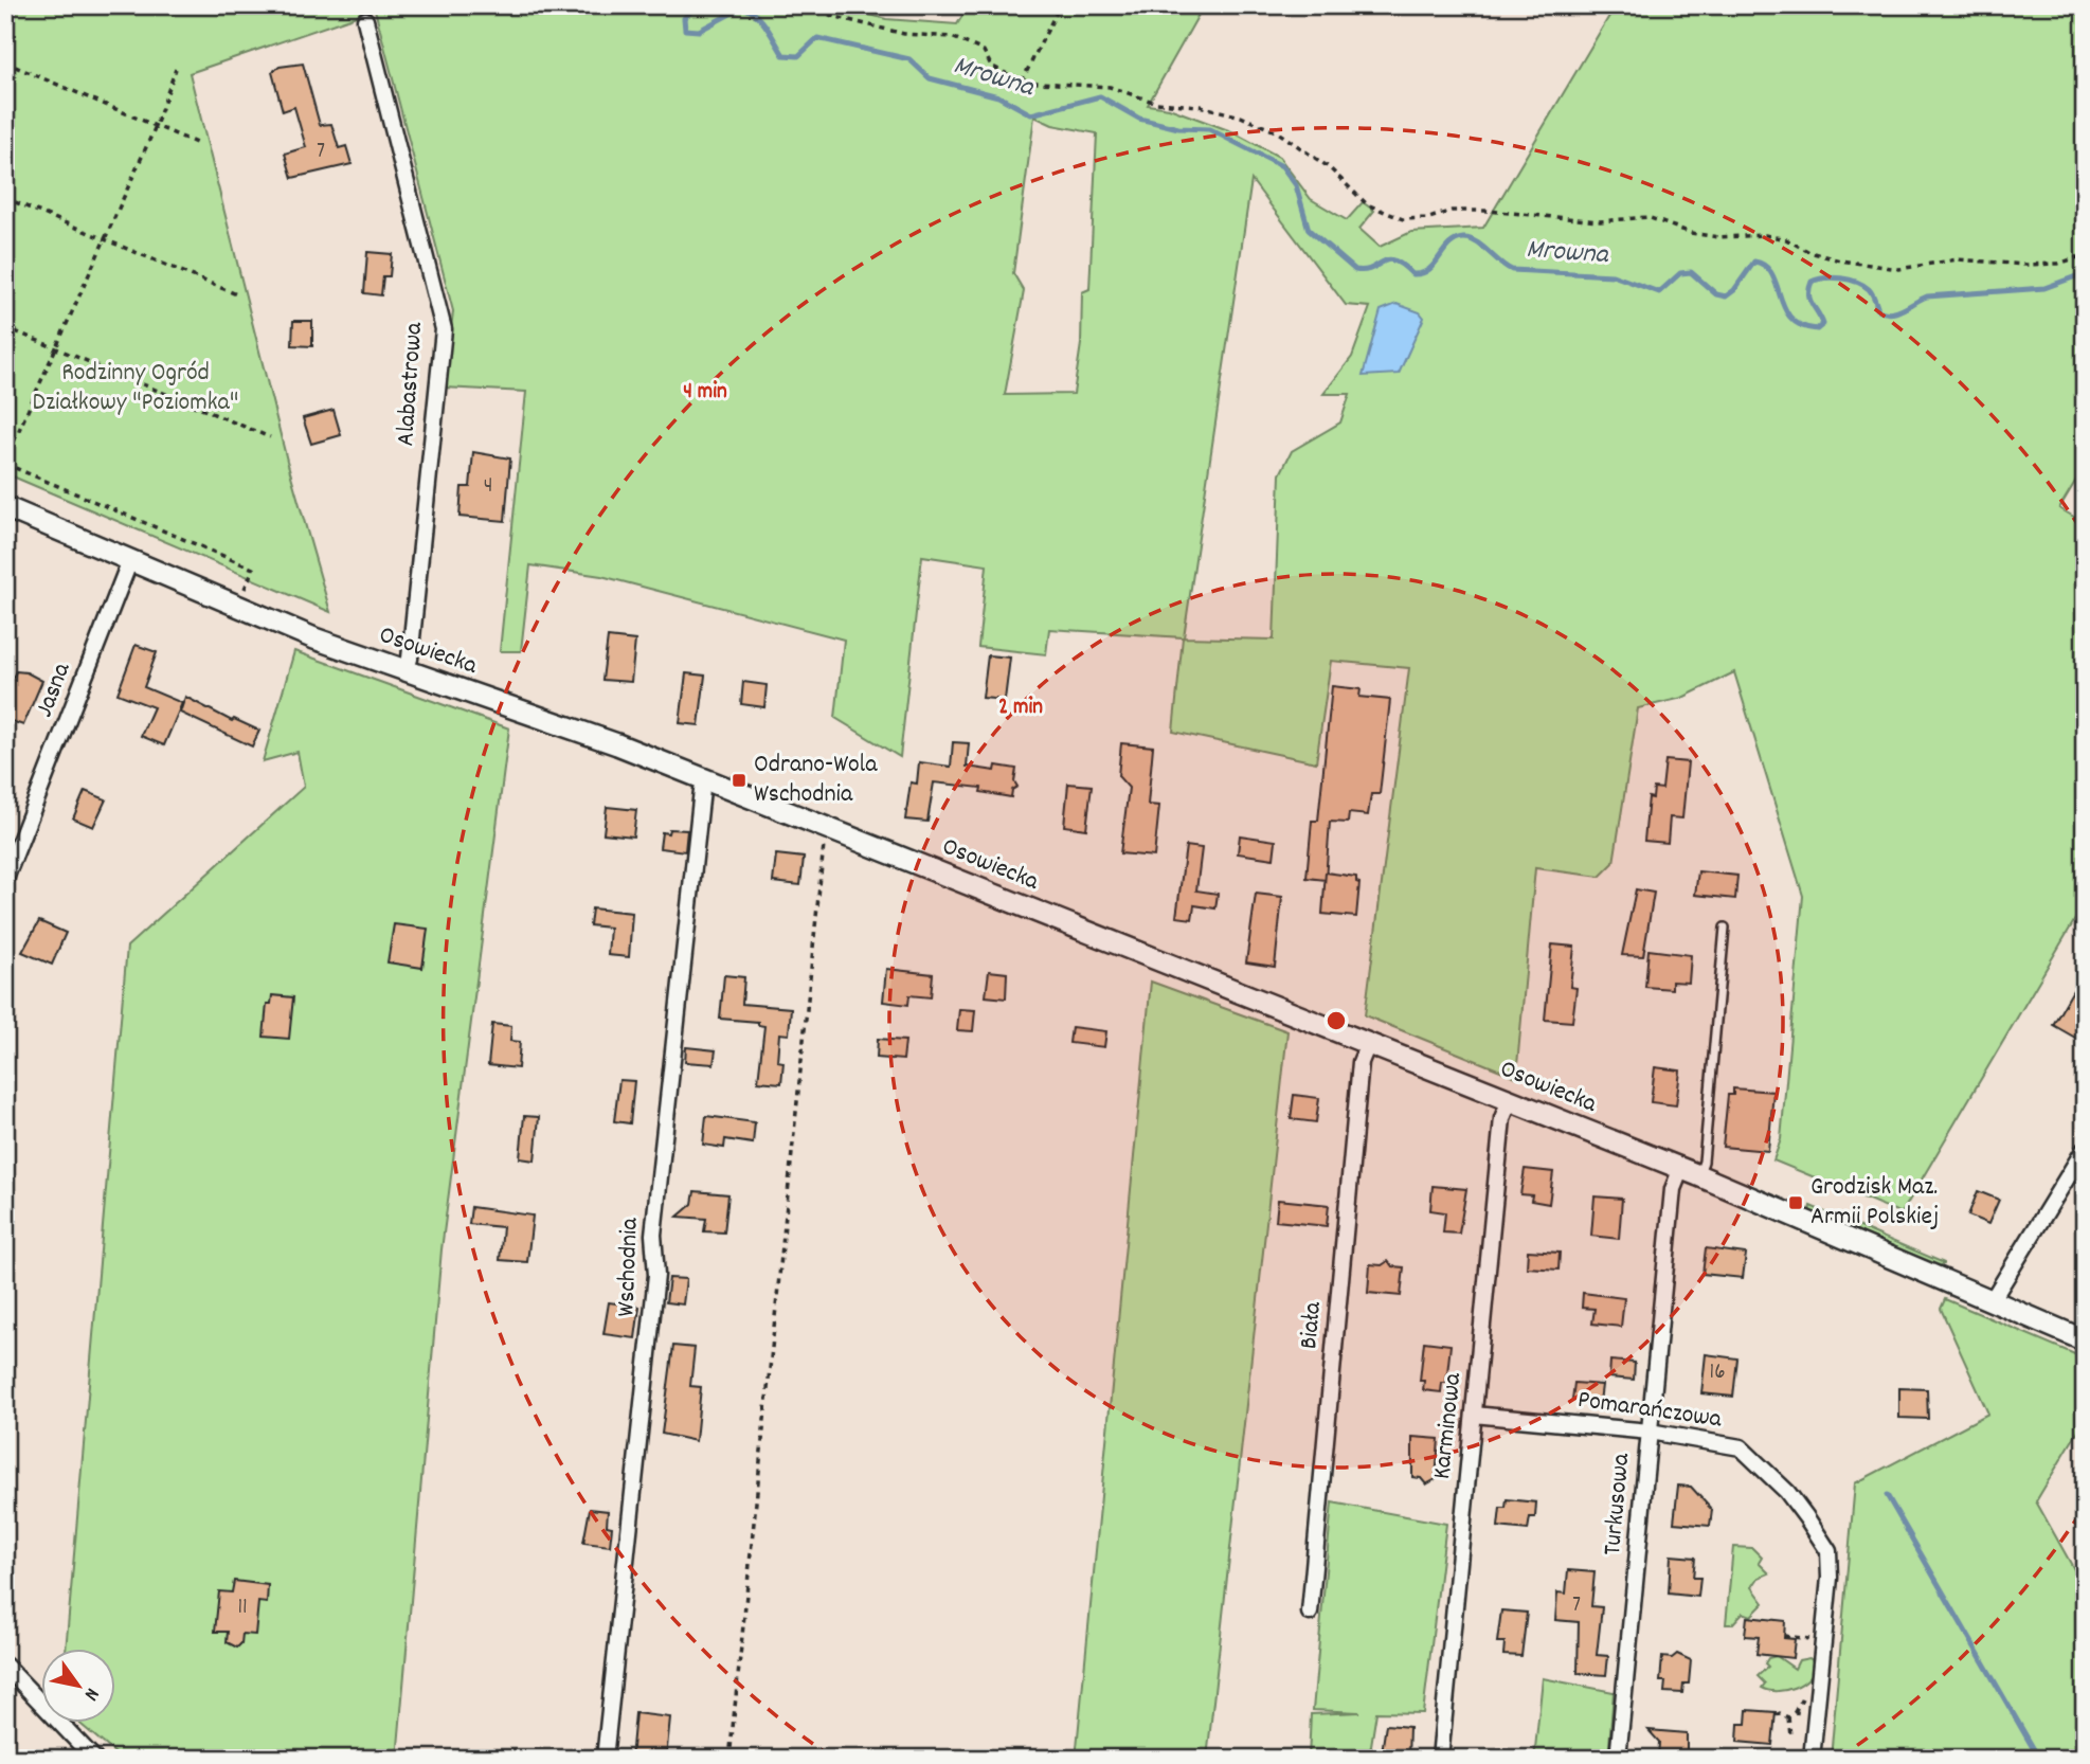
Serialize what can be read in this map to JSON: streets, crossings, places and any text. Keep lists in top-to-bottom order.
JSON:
{
  "streets": {
    "street": [
      "Alabastrowa",
      "Osowiecka",
      "Jasna",
      "Wschodnia",
      "Biała",
      "Pomarańczowa",
      "Karminowa",
      "Turkusowa"
    ]
  },
  "crossings": [
    ["Alabastrowa", "Osowiecka"],
    ["Osowiecka", "Jasna"],
    ["Osowiecka", "Wschodnia"],
    ["Osowiecka", "Biała"],
    ["Osowiecka", "Karminowa"],
    ["Osowiecka", "Turkusowa"],
    ["Pomarańczowa", "Karminowa"],
    ["Pomarańczowa", "Turkusowa"]
  ],
  "water": ["Mrowna"],
  "parks": ["Rodzinny Ogród Działkowy \"Poziomka\""],
  "places": {
    "transit": ["Odrano-Wola Wschodnia", "Grodzisk Maz. Armii Polskiej"]
  },
  "house_numbers": [
    "7",
    "4",
    "16",
    "7",
    "11"
  ],
  "north": "bottom right",
  "rings": ["4 min", "2 min"]
}
